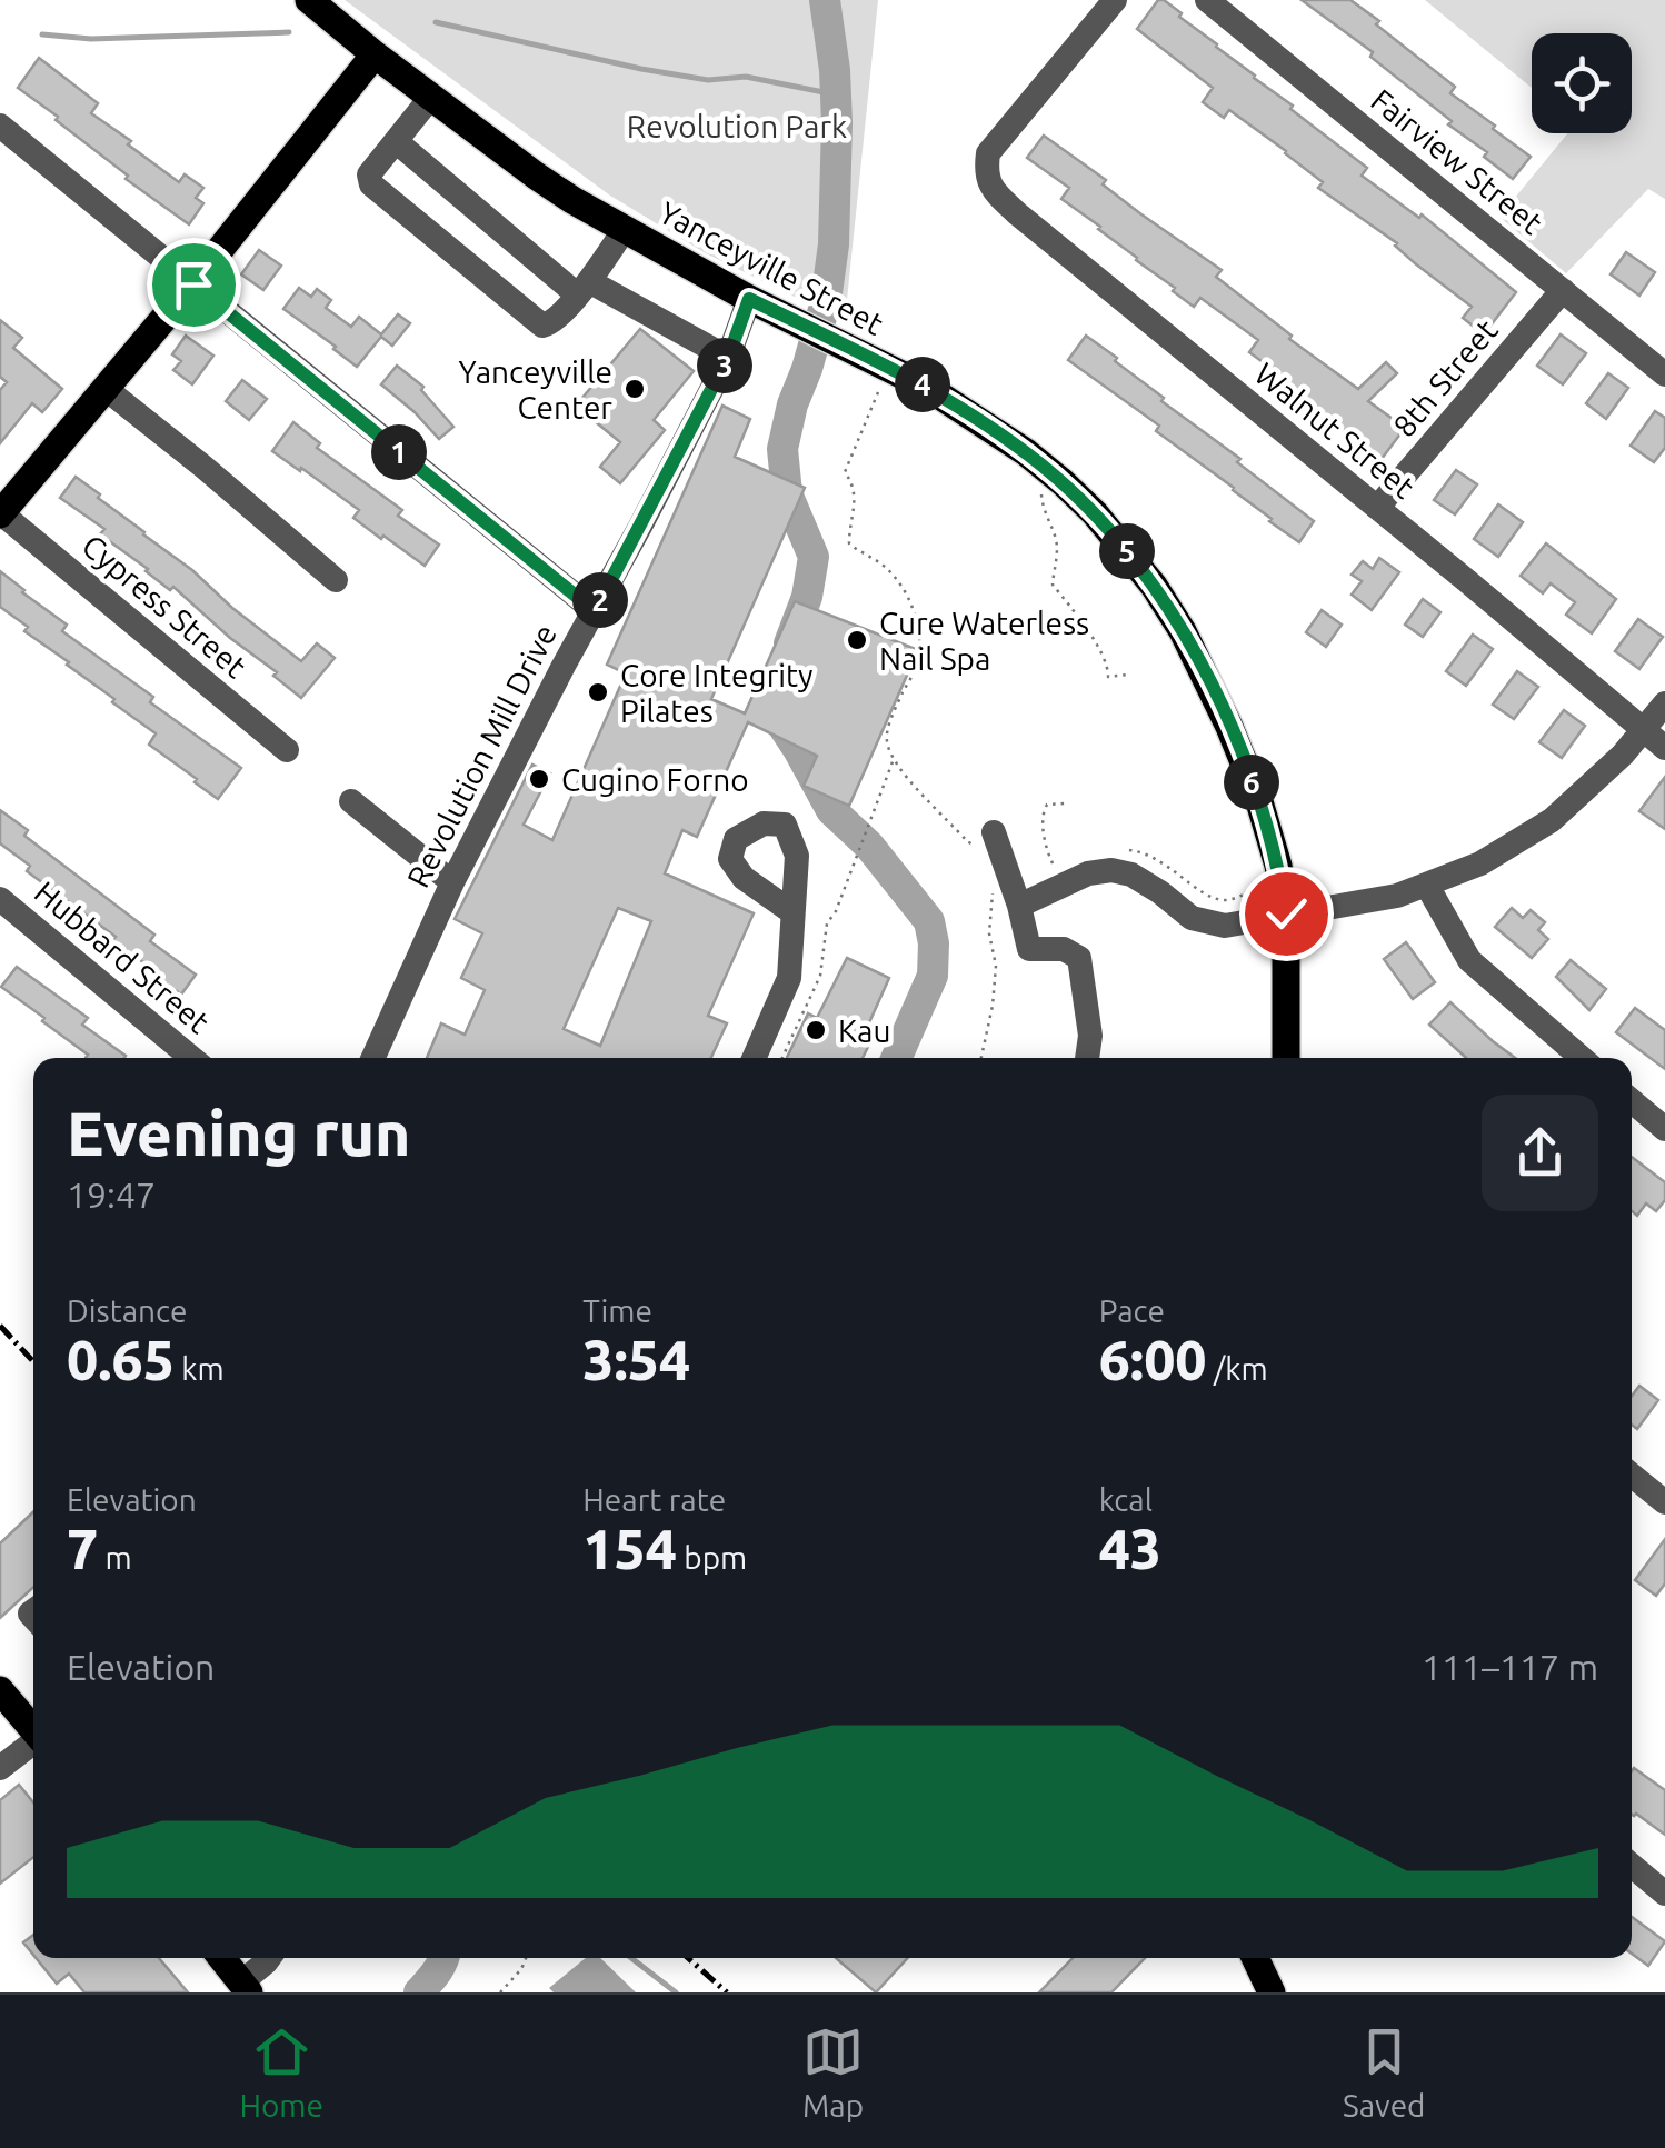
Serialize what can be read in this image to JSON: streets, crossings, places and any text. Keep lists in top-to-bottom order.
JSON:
{
  "streets": {
    "main road": ["Yanceyville Street"],
    "street": [
      "Fairview Street",
      "8th Street",
      "Walnut Street",
      "Cypress Street",
      "Revolution Mill Drive",
      "Hubbard Street"
    ]
  },
  "crossings": [
    ["Fairview Street", "8th Street"],
    ["Yanceyville Street", "Revolution Mill Drive"],
    ["8th Street", "Walnut Street"]
  ],
  "parks": ["Revolution Park"],
  "places": [
    "Yanceyville Center",
    "Cure Waterless Nail Spa",
    "Core Integrity Pilates",
    "Cugino Forno",
    "Kau"
  ],
  "page": {
    "pins": [
      "3",
      "4",
      "1",
      "5",
      "2",
      "6"
    ],
    "heading": ["Evening run", "19:47"],
    "stats": [
      ["Distance", "0.65 km"],
      ["Time", "3:54"],
      ["Pace", "6:00 /km"],
      ["Elevation", "7 m"],
      ["Heart rate", "154 bpm"],
      ["kcal", "43"]
    ],
    "chart": ["Elevation", "111–117 m"],
    "tabs": ["Home", "Map", "Saved"]
  }
}
